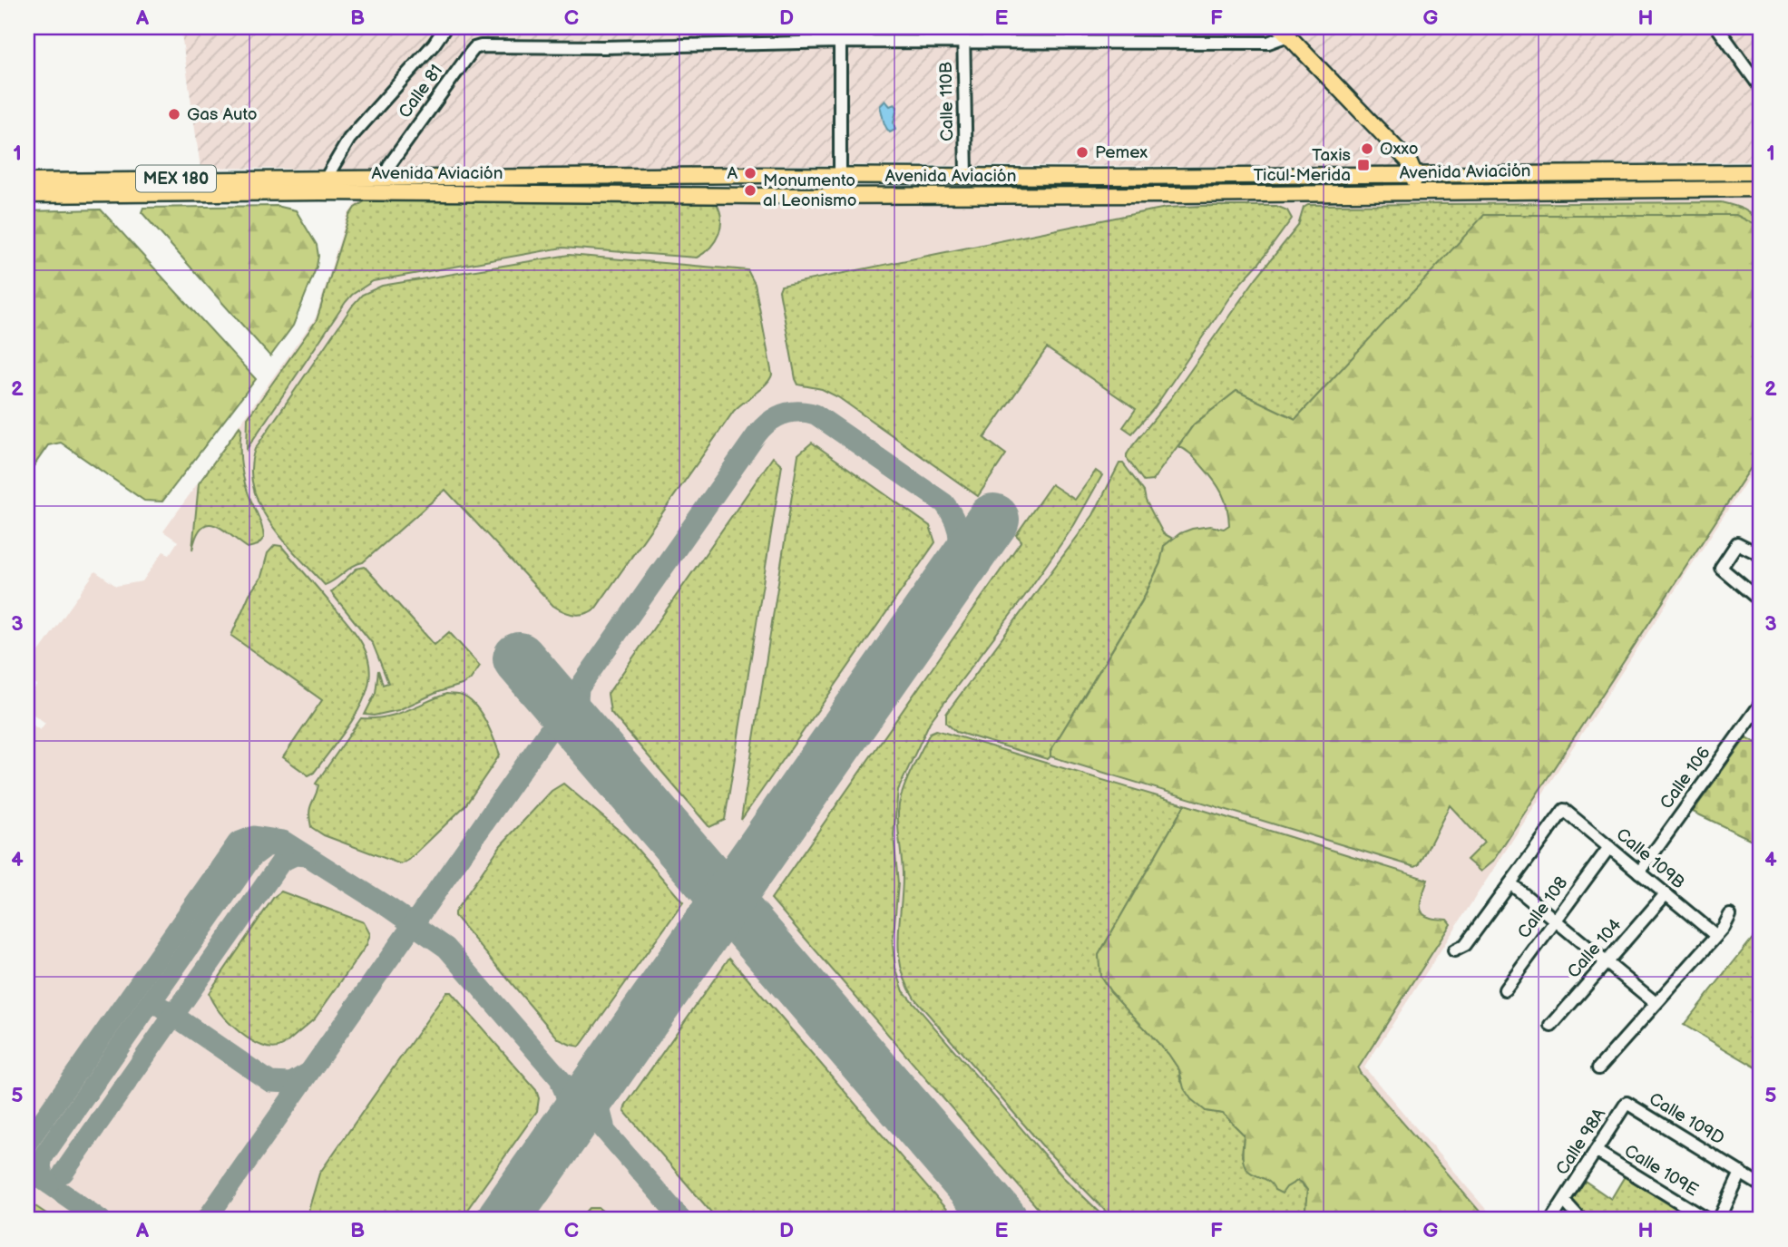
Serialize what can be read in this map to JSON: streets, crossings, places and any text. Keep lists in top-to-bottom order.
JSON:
{
  "streets": {
    "main road": ["Avenida Aviación", "MEX 180"],
    "street": [
      "Calle 81",
      "Calle 110B",
      "Calle 106",
      "Calle 109B",
      "Calle 108",
      "Calle 104",
      "Calle 109D",
      "Calle 98A",
      "Calle 109E"
    ]
  },
  "crossings": [
    ["Calle 81", "Calle 110B"],
    ["Calle 81", "Avenida Aviación"],
    ["Calle 110B", "Avenida Aviación"],
    ["Calle 106", "Calle 109B"],
    ["Calle 109B", "Calle 108"],
    ["Calle 109B", "Calle 104"],
    ["Calle 109D", "Calle 98A"],
    ["Calle 98A", "Calle 109E"]
  ],
  "places": {
    "other": [
      "Gas Auto",
      "Oxxo",
      "Pemex",
      "A",
      "Monumento al Leonismo"
    ],
    "transit": ["Taxis Ticul-Merida"]
  },
  "grid": {
    "columns": [
      "A",
      "B",
      "C",
      "D",
      "E",
      "F",
      "G",
      "H"
    ],
    "rows": [
      "1",
      "2",
      "3",
      "4",
      "5"
    ]
  }
}
